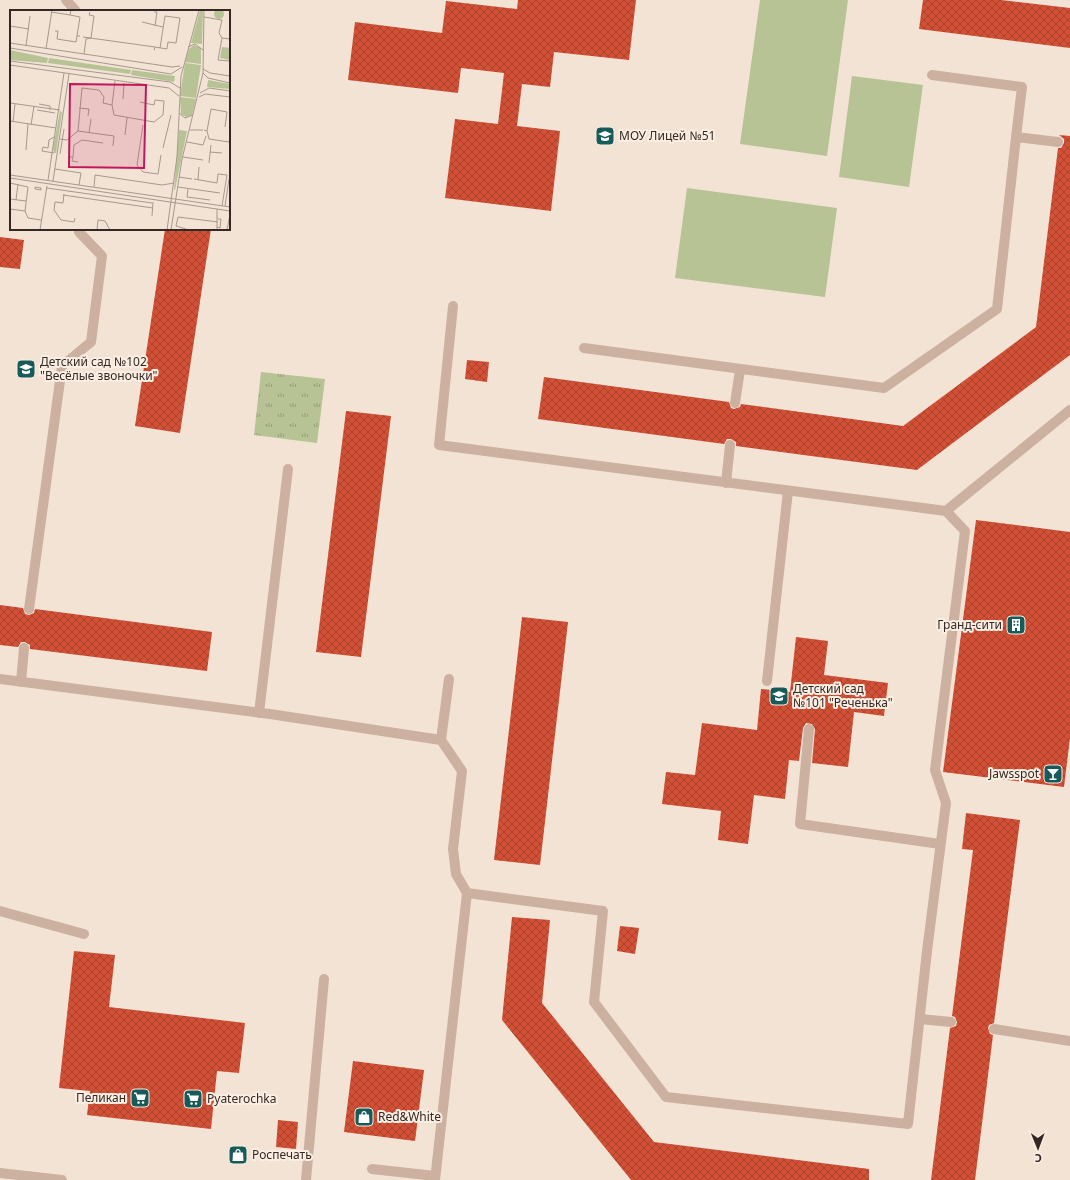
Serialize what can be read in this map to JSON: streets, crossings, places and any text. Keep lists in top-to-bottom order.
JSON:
{
  "places": {
    "school or university": ["МОУ Лицей №51", "Детский сад №102 \"Весёлые звоночки\"", "Детский сад №101 \"Реченька\""],
    "building": ["Гранд-сити"],
    "bar": ["Jawsspot"],
    "supermarket": ["Пеликан", "Pyaterochka"],
    "shop": ["Red&White", "Роспечать"]
  },
  "north": "bottom"
}
